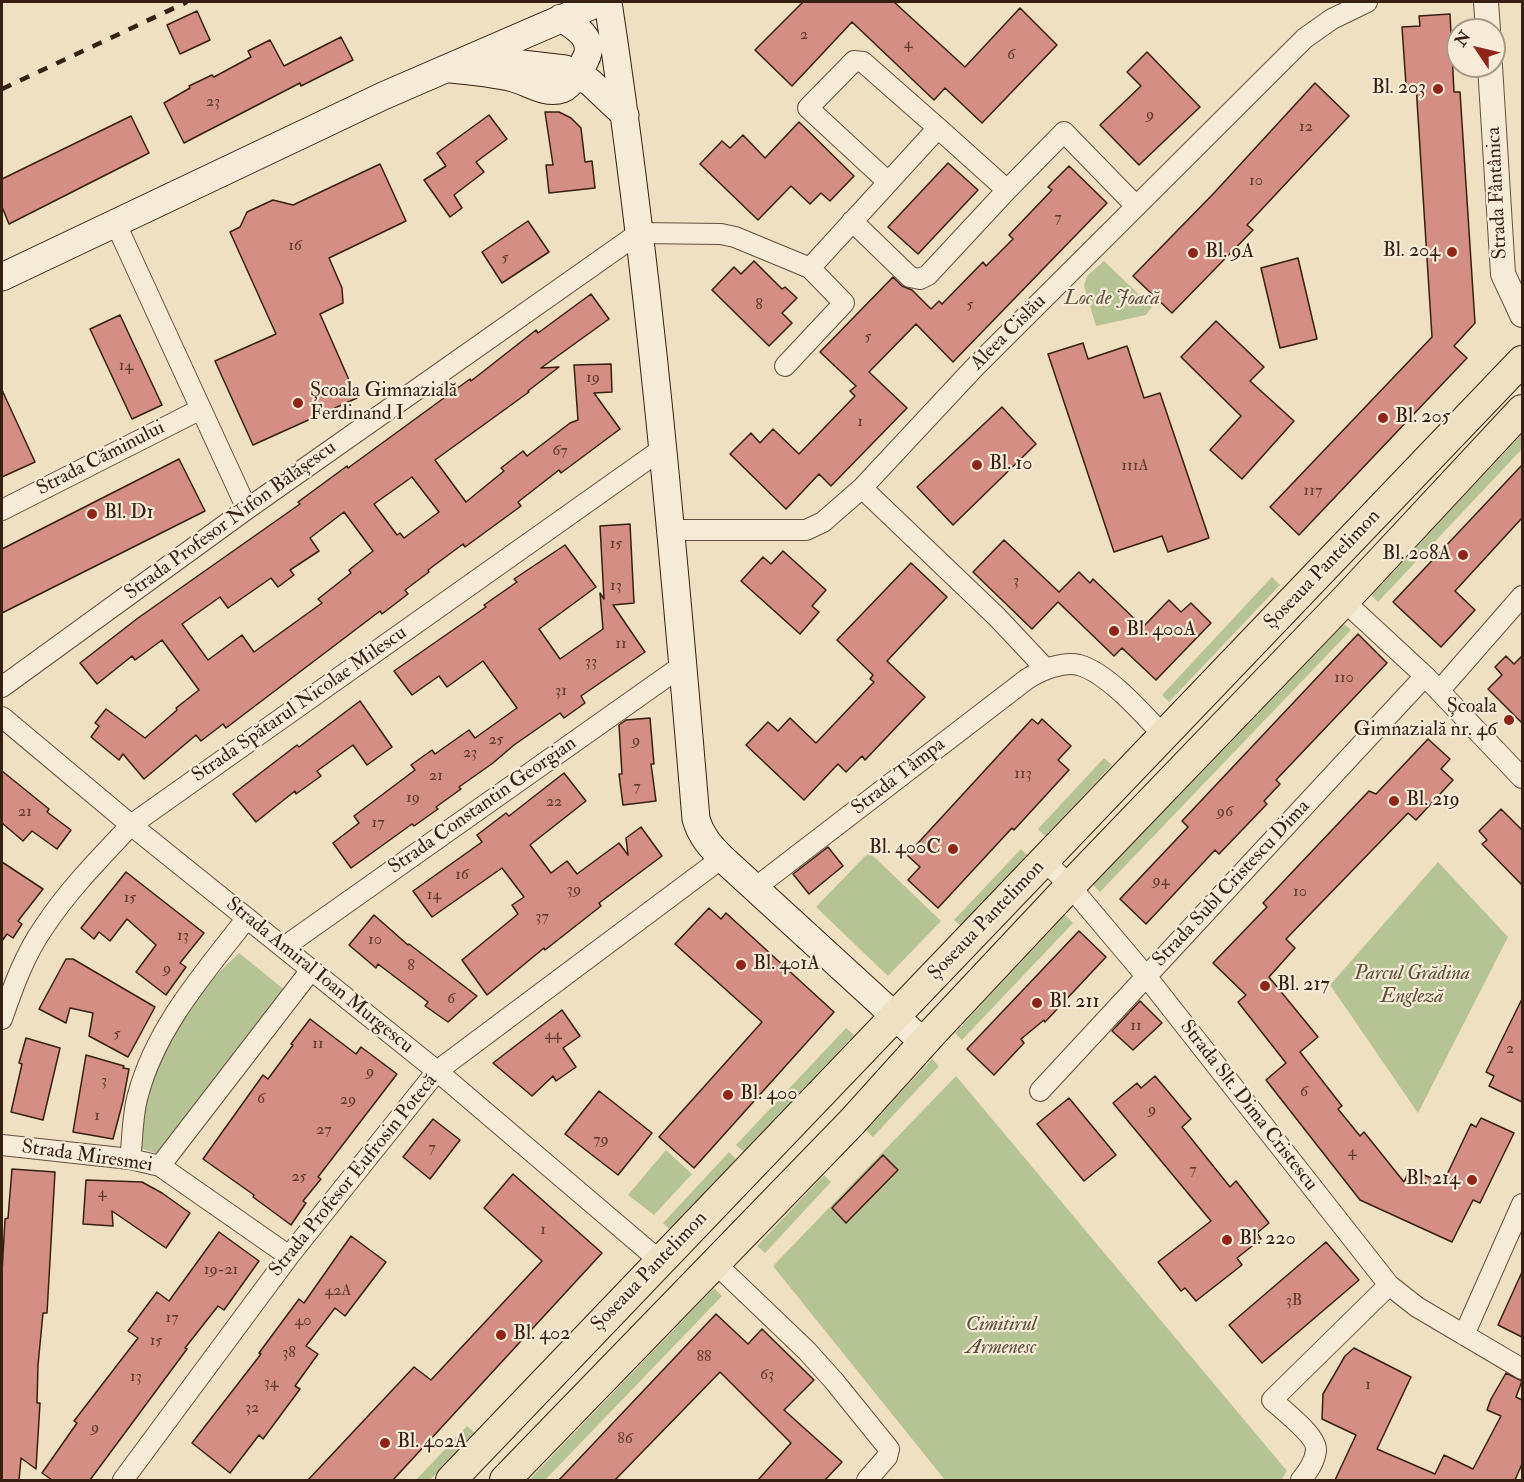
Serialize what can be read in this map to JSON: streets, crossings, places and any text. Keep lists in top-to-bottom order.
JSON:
{
  "streets": {
    "main road": ["Șoseaua Pantelimon"],
    "street": [
      "Strada Fântânica",
      "Aleea Cislău",
      "Strada Căminului",
      "Strada Profesor Nifon Bălășescu",
      "Strada Spătarul Nicolae Milescu",
      "Strada Tâmpa",
      "Strada Constantin Georgian",
      "Strada Subl Cristescu Dima",
      "Strada Amiral Ioan Murgescu",
      "Strada Slt. Dima Cristescu",
      "Strada Miresmei",
      "Strada Profesor Eufrosin Potecă"
    ]
  },
  "crossings": [
    ["Șoseaua Pantelimon", "Strada Tâmpa"],
    ["Șoseaua Pantelimon", "Strada Amiral Ioan Murgescu"],
    ["Șoseaua Pantelimon", "Strada Slt. Dima Cristescu"],
    ["Strada Spătarul Nicolae Milescu", "Strada Amiral Ioan Murgescu"],
    ["Strada Constantin Georgian", "Strada Amiral Ioan Murgescu"],
    ["Strada Subl Cristescu Dima", "Strada Slt. Dima Cristescu"],
    ["Strada Amiral Ioan Murgescu", "Strada Profesor Eufrosin Potecă"],
    ["Strada Miresmei", "Strada Profesor Eufrosin Potecă"]
  ],
  "parks": ["Loc de Joacă", "Parcul Grădina Engleză", "Cimitirul Armenesc"],
  "places": [
    "Bl. 203",
    "Bl. 204",
    "Bl. 9A",
    "Școala Gimnazială Ferdinand I",
    "Bl. 205",
    "Bl. 10",
    "Bl. D1",
    "Bl. 208A",
    "Bl. 400A",
    "Școala Gimnazială nr. 46",
    "Bl. 219",
    "Bl. 400C",
    "Bl. 401A",
    "Bl. 217",
    "Bl. 211",
    "Bl. 400",
    "Bl. 214",
    "Bl. 220",
    "Bl. 402",
    "Bl. 402A"
  ],
  "house_numbers": [
    "2",
    "4",
    "6",
    "23",
    "9",
    "12",
    "10",
    "7",
    "16",
    "5",
    "8",
    "5",
    "5",
    "14",
    "19",
    "1",
    "67",
    "111A",
    "117",
    "15",
    "3",
    "13",
    "11",
    "33",
    "110",
    "31",
    "25",
    "9",
    "23",
    "113",
    "21",
    "7",
    "19",
    "22",
    "21",
    "96",
    "17",
    "16",
    "94",
    "39",
    "10",
    "14",
    "15",
    "37",
    "13",
    "10",
    "8",
    "9",
    "6",
    "11",
    "5",
    "44",
    "11",
    "2",
    "9",
    "3",
    "6",
    "6",
    "29",
    "9",
    "1",
    "27",
    "79",
    "7",
    "4",
    "7",
    "25",
    "4",
    "1",
    "19-21",
    "42A",
    "3B",
    "17",
    "40",
    "15",
    "38",
    "88",
    "63",
    "13",
    "34",
    "1",
    "32",
    "9",
    "86"
  ],
  "north": "top left"
}
